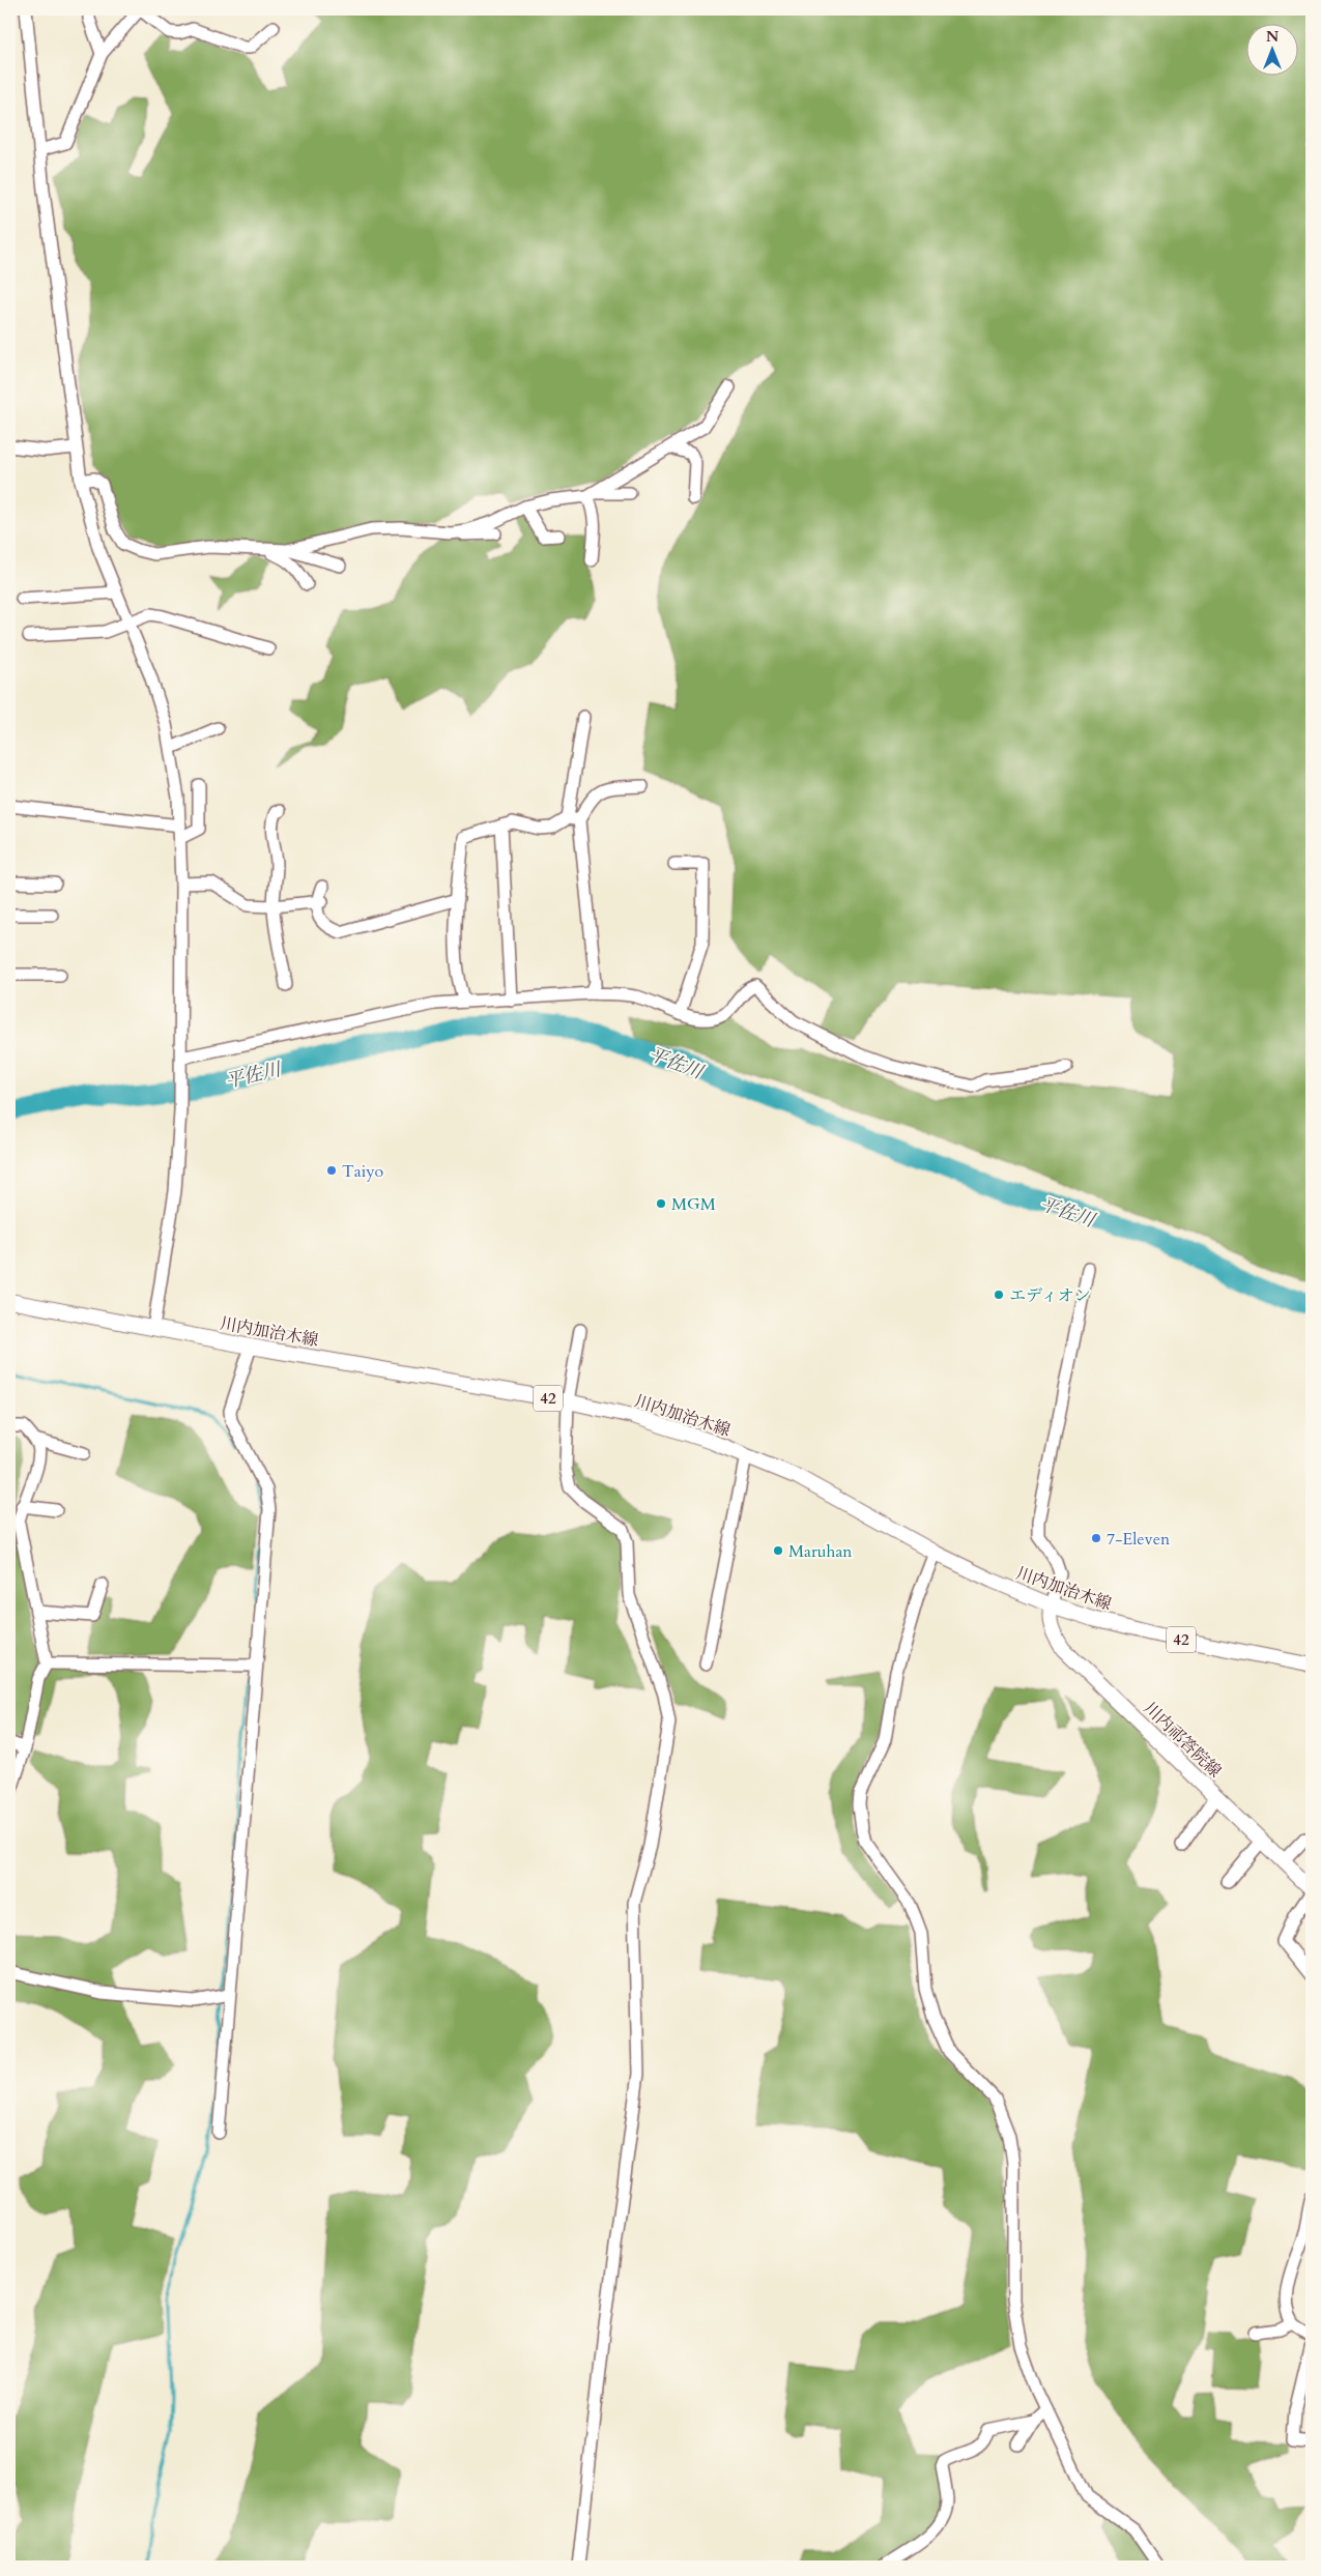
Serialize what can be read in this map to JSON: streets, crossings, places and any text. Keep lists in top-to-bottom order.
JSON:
{
  "streets": {
    "main road": ["川内加治木線", "42", "川内祁答院線"]
  },
  "crossings": [
    ["川内加治木線", "川内祁答院線"]
  ],
  "water": ["平佐川"],
  "places": [
    "Taiyo",
    "MGM",
    "エディオン",
    "7-Eleven",
    "Maruhan"
  ],
  "north": "top"
}
